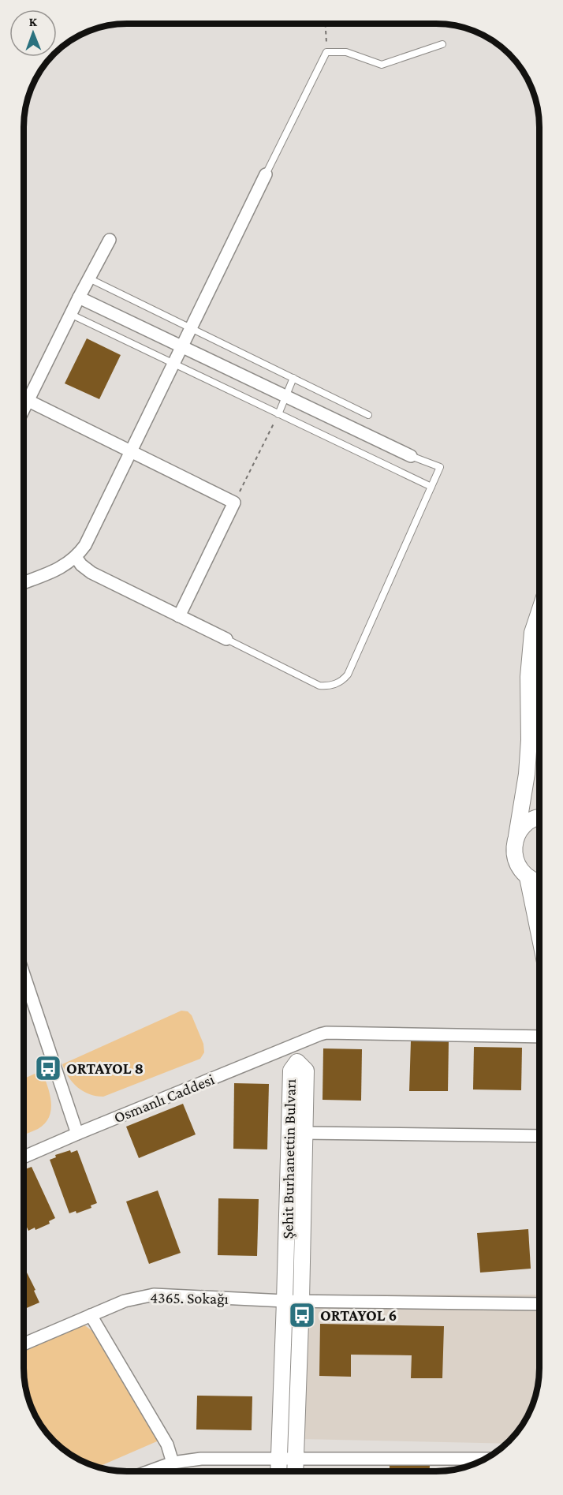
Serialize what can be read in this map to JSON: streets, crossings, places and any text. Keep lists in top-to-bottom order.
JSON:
{
  "streets": {
    "street": ["Osmanlı Caddesi", "Şehit Burhanettin Bulvarı", "4365. Sokağı"]
  },
  "crossings": [
    ["Şehit Burhanettin Bulvarı", "4365. Sokağı"]
  ],
  "places": {
    "bus stop": ["ORTAYOL 8", "ORTAYOL 6"]
  },
  "north": "top"
}
